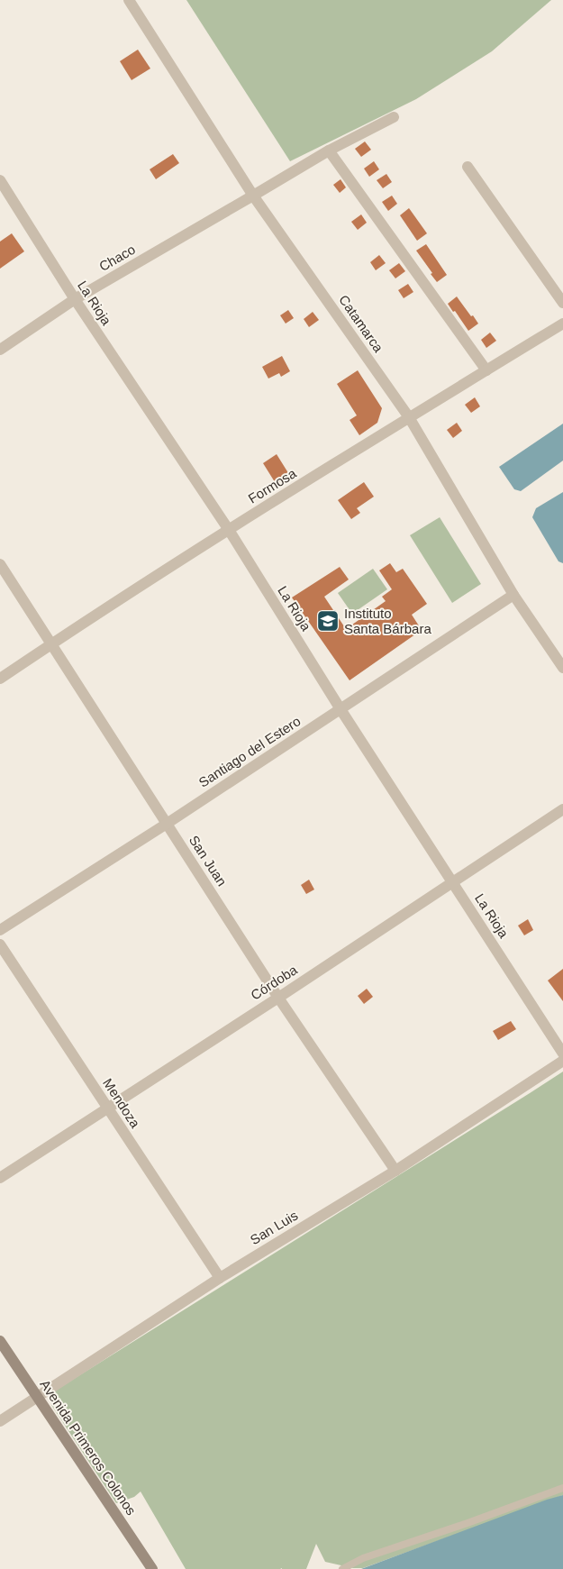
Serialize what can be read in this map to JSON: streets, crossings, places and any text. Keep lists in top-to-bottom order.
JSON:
{
  "streets": {
    "street": [
      "Chaco",
      "La Rioja",
      "Catamarca",
      "Formosa",
      "Santiago del Estero",
      "San Juan",
      "Córdoba",
      "Mendoza",
      "San Luis",
      "Avenida Primeros Colonos"
    ]
  },
  "crossings": [
    ["Chaco", "La Rioja"],
    ["Chaco", "Catamarca"],
    ["La Rioja", "Formosa"],
    ["La Rioja", "Santiago del Estero"],
    ["La Rioja", "Córdoba"],
    ["Catamarca", "Formosa"],
    ["Catamarca", "Santiago del Estero"],
    ["Formosa", "San Juan"],
    ["Santiago del Estero", "San Juan"],
    ["San Juan", "Córdoba"],
    ["San Juan", "San Luis"],
    ["Córdoba", "Mendoza"],
    ["Mendoza", "San Luis"],
    ["San Luis", "Avenida Primeros Colonos"]
  ],
  "places": {
    "school or university": ["Instituto Santa Bárbara"]
  }
}
